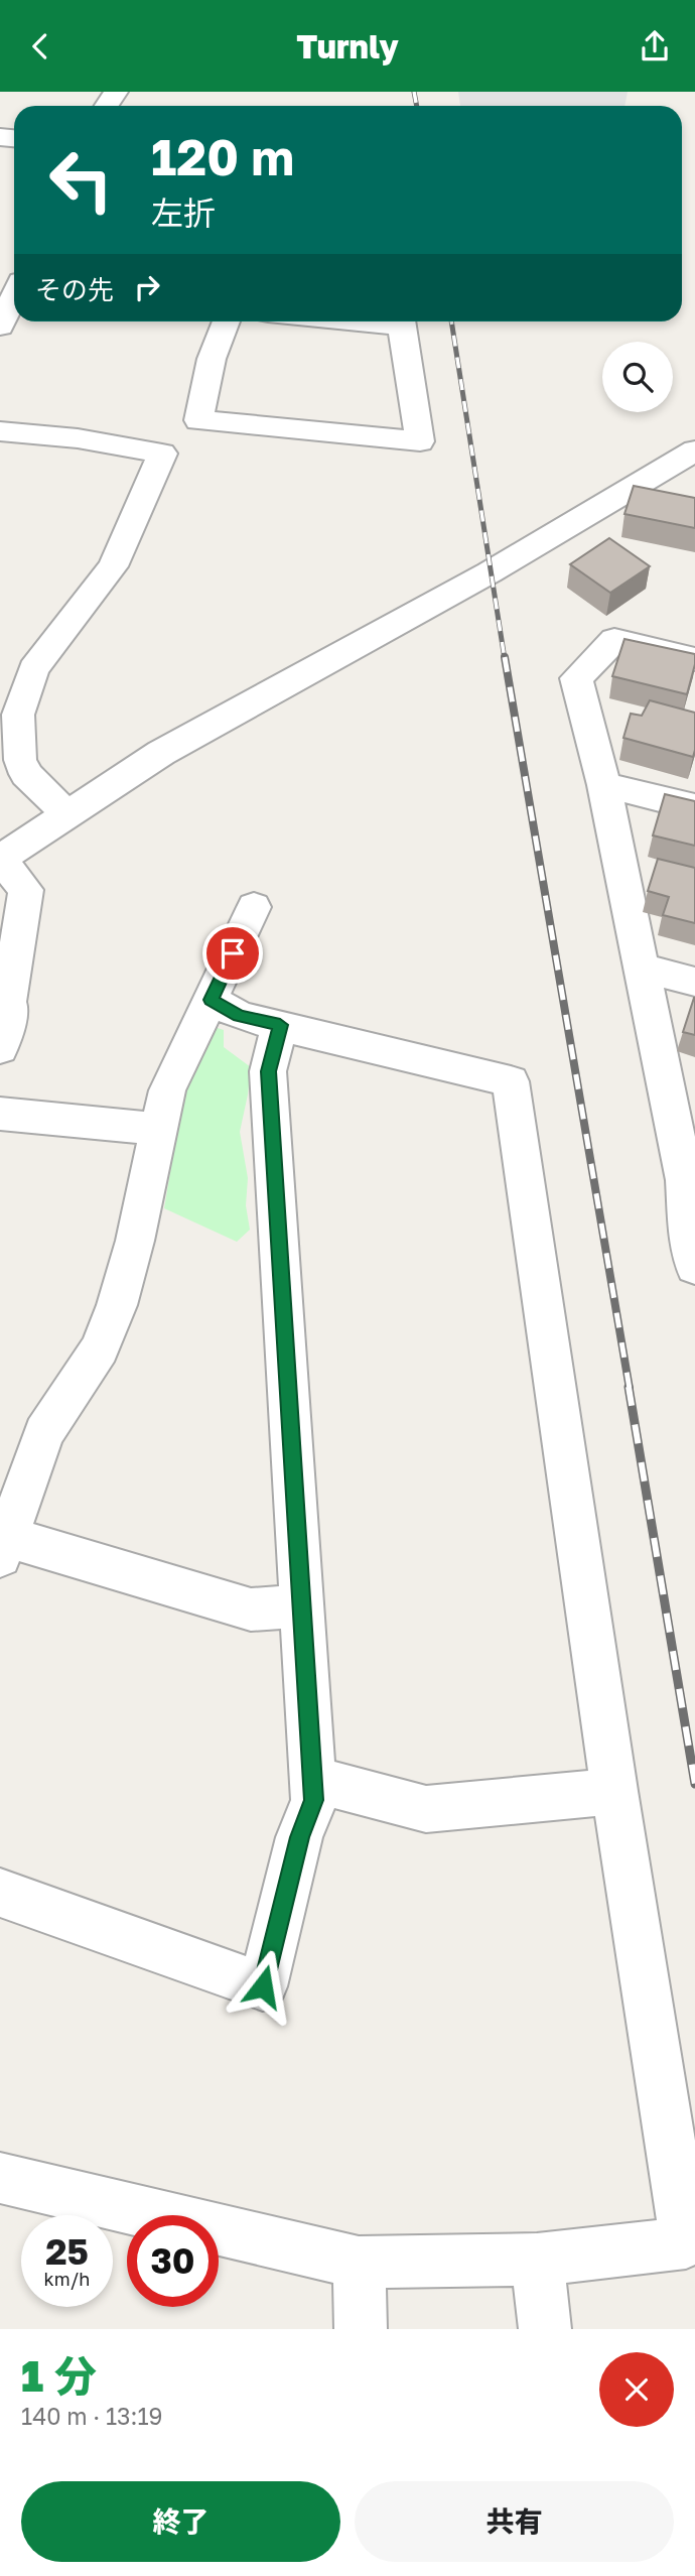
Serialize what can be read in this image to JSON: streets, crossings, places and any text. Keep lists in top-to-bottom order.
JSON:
{
  "page": {
    "header": "Turnly",
    "turn": ["120 m", "左折"],
    "then": "その先",
    "speed": "25 km/h",
    "limit": "30",
    "heading": ["1 分", "140 m · 13:19"],
    "buttons": ["終了", "共有"]
  }
}
